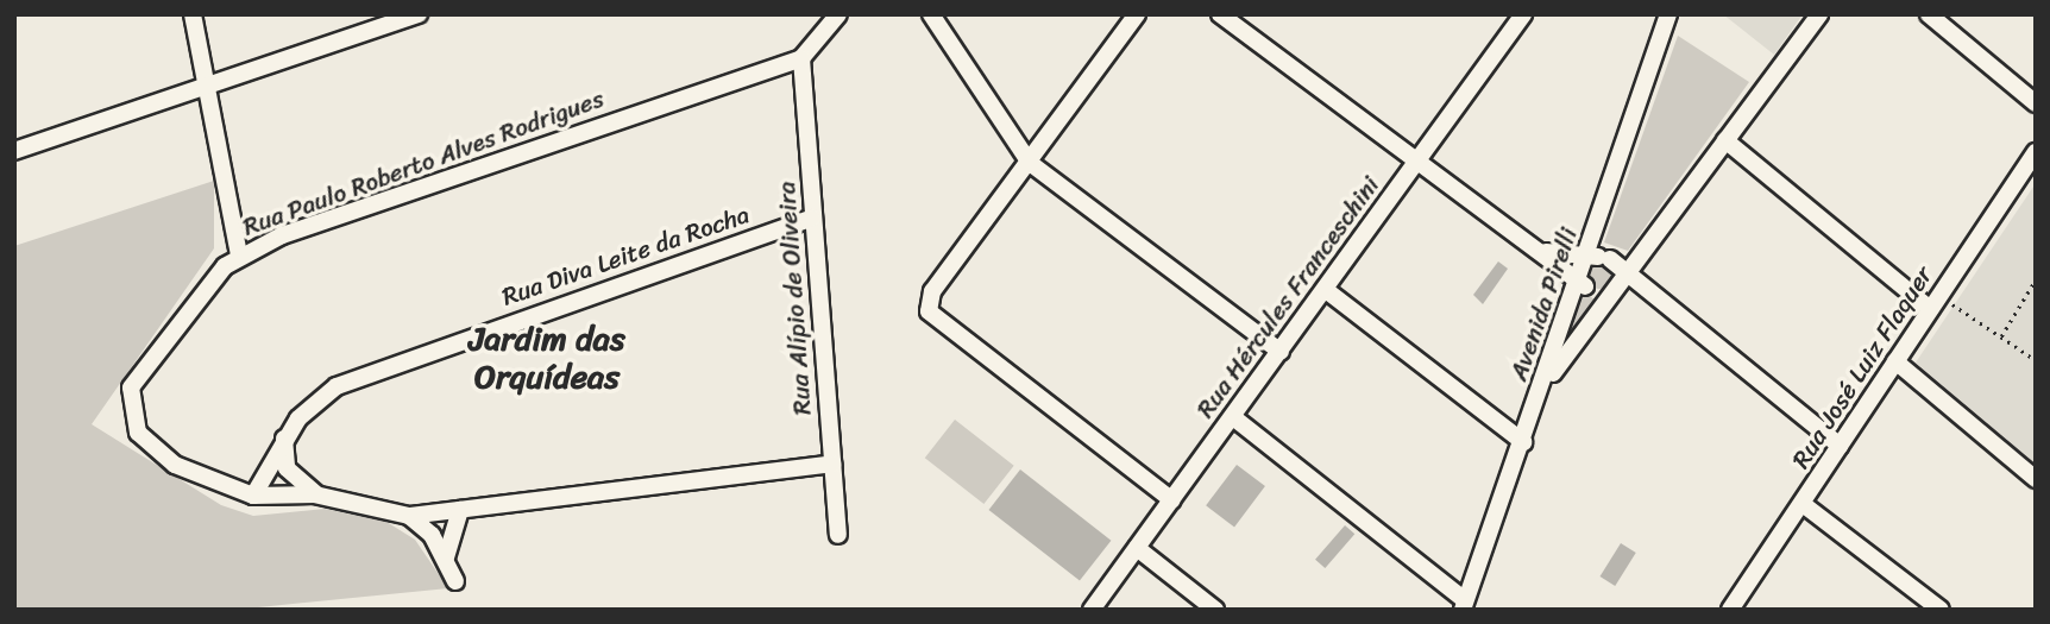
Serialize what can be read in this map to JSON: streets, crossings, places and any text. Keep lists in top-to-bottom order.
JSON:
{
  "streets": {
    "street": [
      "Rua Paulo Roberto Alves Rodrigues",
      "Rua Diva Leite da Rocha",
      "Rua Hércules Franceschini",
      "Rua Alípio de Oliveira",
      "Avenida Pirelli",
      "Rua José Luiz Flaquer"
    ]
  },
  "crossings": [
    ["Rua Paulo Roberto Alves Rodrigues", "Rua Diva Leite da Rocha"],
    ["Rua Paulo Roberto Alves Rodrigues", "Rua Alípio de Oliveira"],
    ["Rua Diva Leite da Rocha", "Rua Alípio de Oliveira"]
  ],
  "districts": ["Jardim das Orquídeas"]
}
